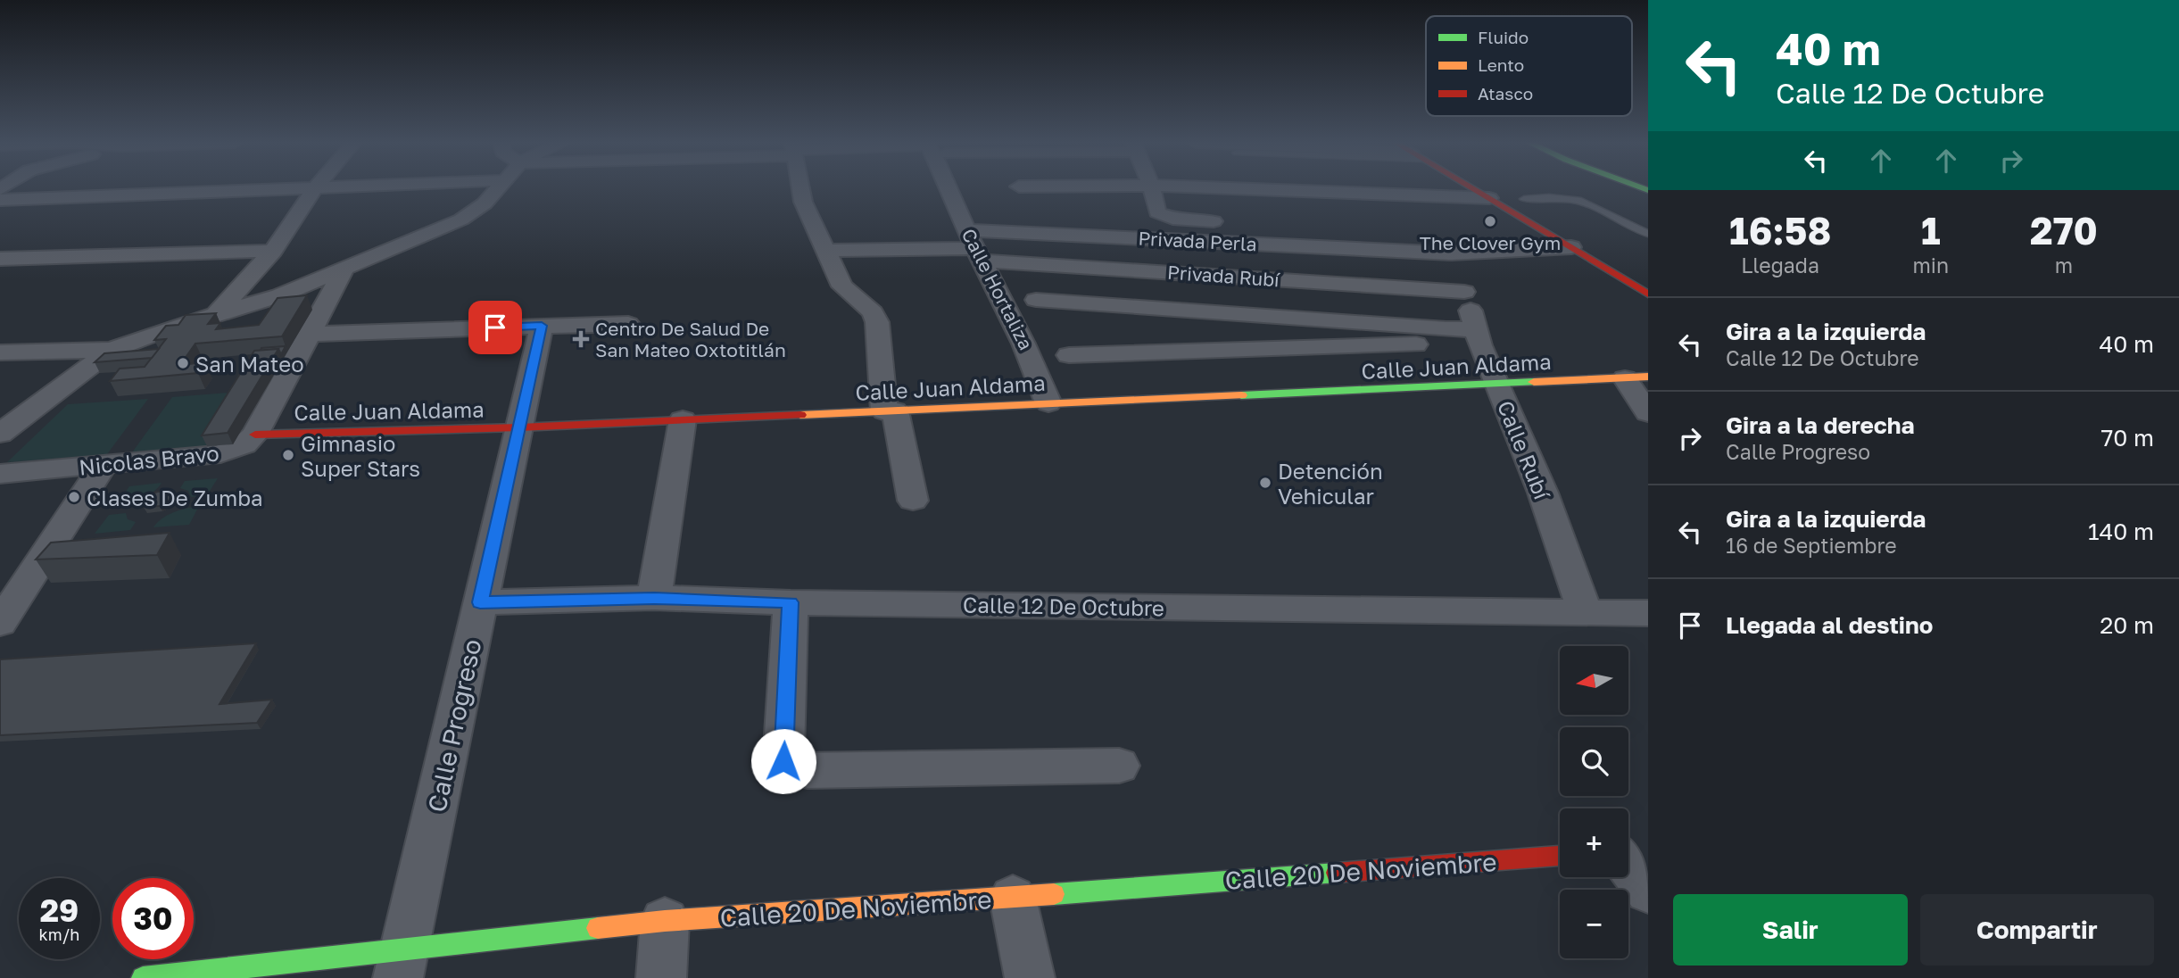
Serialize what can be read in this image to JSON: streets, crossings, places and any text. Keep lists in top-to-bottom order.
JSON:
{
  "streets": {
    "street": [
      "Privada Perla",
      "Privada Rubí",
      "Calle Hortaliza",
      "Calle Juan Aldama",
      "Calle Rubí",
      "Nicolas Bravo",
      "Calle 12 De Octubre",
      "Calle Progreso",
      "Calle 20 De Noviembre"
    ]
  },
  "crossings": [
    ["Privada Perla", "Privada Rubí"],
    ["Privada Perla", "Calle Hortaliza"],
    ["Privada Perla", "Calle Rubí"],
    ["Privada Rubí", "Calle Hortaliza"],
    ["Privada Rubí", "Calle Rubí"],
    ["Calle Hortaliza", "Calle Juan Aldama"],
    ["Calle Juan Aldama", "Calle Rubí"],
    ["Calle Juan Aldama", "Nicolas Bravo"],
    ["Calle Juan Aldama", "Calle Progreso"],
    ["Calle Rubí", "Calle 12 De Octubre"],
    ["Calle 12 De Octubre", "Calle Progreso"],
    ["Calle Progreso", "Calle 20 De Noviembre"]
  ],
  "places": {
    "other": [
      "The Clover Gym",
      "San Mateo",
      "Gimnasio Super Stars",
      "Detención Vehicular",
      "Clases De Zumba"
    ],
    "health": ["Centro De Salud De San Mateo Oxtotitlán"]
  },
  "legend": ["Fluido", "Lento", "Atasco"],
  "north": "left",
  "page": {
    "turn": ["40 m", "Calle 12 De Octubre"],
    "eta": [
      "16:58",
      "Llegada",
      "1",
      "min",
      "270",
      "m"
    ],
    "list": [
      {
        "name": "Gira a la izquierda",
        "note": "Calle 12 De Octubre",
        "value": "40 m"
      },
      {
        "name": "Gira a la derecha",
        "note": "Calle Progreso",
        "value": "70 m"
      },
      {
        "name": "Gira a la izquierda",
        "note": "16 de Septiembre",
        "value": "140 m"
      },
      {
        "name": "Llegada al destino",
        "value": "20 m"
      }
    ],
    "map_buttons": ["+", "−"],
    "speed": "29 km/h",
    "limit": "30",
    "buttons": ["Salir", "Compartir"]
  }
}
